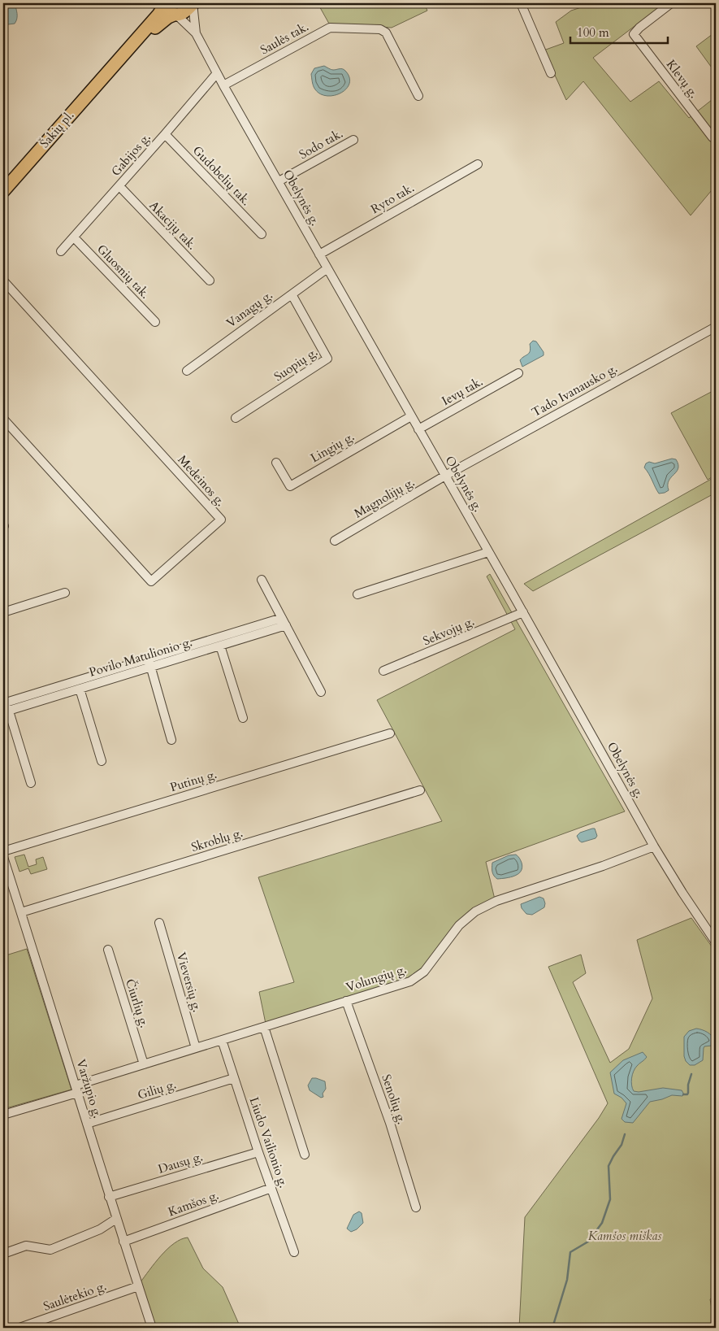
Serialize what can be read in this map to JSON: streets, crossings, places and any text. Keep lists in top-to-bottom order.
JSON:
{
  "streets": {
    "main road": ["Šakių pl."],
    "street": [
      "Saulės tak.",
      "Klevų g.",
      "Sodo tak.",
      "Gabijos g.",
      "Gudobelių tak.",
      "Obelynės g.",
      "Ryto tak.",
      "Akacijų tak.",
      "Gluosnių tak.",
      "Vanagų g.",
      "Suopių g.",
      "Tado Ivanausko g.",
      "Ievų tak.",
      "Lingių g.",
      "Medeinos g.",
      "Magnolijų g.",
      "Sekvojų g.",
      "Povilo Matulionio g.",
      "Putinų g.",
      "Skroblų g.",
      "Volungių g.",
      "Vieversių g.",
      "Čiurlių g.",
      "Varžupio g.",
      "Gilių g.",
      "Senolių g.",
      "Liudo Vailionio g.",
      "Dausų g.",
      "Kamšos g.",
      "Saulėtekio g."
    ]
  },
  "crossings": [
    ["Saulės tak.", "Obelynės g."],
    ["Šakių pl.", "Obelynės g."],
    ["Sodo tak.", "Obelynės g."],
    ["Gabijos g.", "Gudobelių tak."],
    ["Gabijos g.", "Obelynės g."],
    ["Gabijos g.", "Akacijų tak."],
    ["Gabijos g.", "Gluosnių tak."],
    ["Obelynės g.", "Ryto tak."],
    ["Obelynės g.", "Vanagų g."],
    ["Obelynės g.", "Tado Ivanausko g."],
    ["Obelynės g.", "Ievų tak."],
    ["Obelynės g.", "Lingių g."],
    ["Obelynės g.", "Magnolijų g."],
    ["Obelynės g.", "Sekvojų g."],
    ["Obelynės g.", "Volungių g."],
    ["Vanagų g.", "Suopių g."],
    ["Tado Ivanausko g.", "Magnolijų g."],
    ["Skroblų g.", "Varžupio g."],
    ["Volungių g.", "Vieversių g."],
    ["Volungių g.", "Čiurlių g."],
    ["Volungių g.", "Varžupio g."],
    ["Volungių g.", "Senolių g."],
    ["Volungių g.", "Liudo Vailionio g."],
    ["Varžupio g.", "Gilių g."],
    ["Varžupio g.", "Dausų g."],
    ["Varžupio g.", "Kamšos g."],
    ["Varžupio g.", "Saulėtekio g."],
    ["Gilių g.", "Liudo Vailionio g."],
    ["Liudo Vailionio g.", "Dausų g."],
    ["Liudo Vailionio g.", "Kamšos g."]
  ],
  "parks": ["Kamšos miškas"],
  "scale_bar": "100 m"
}
